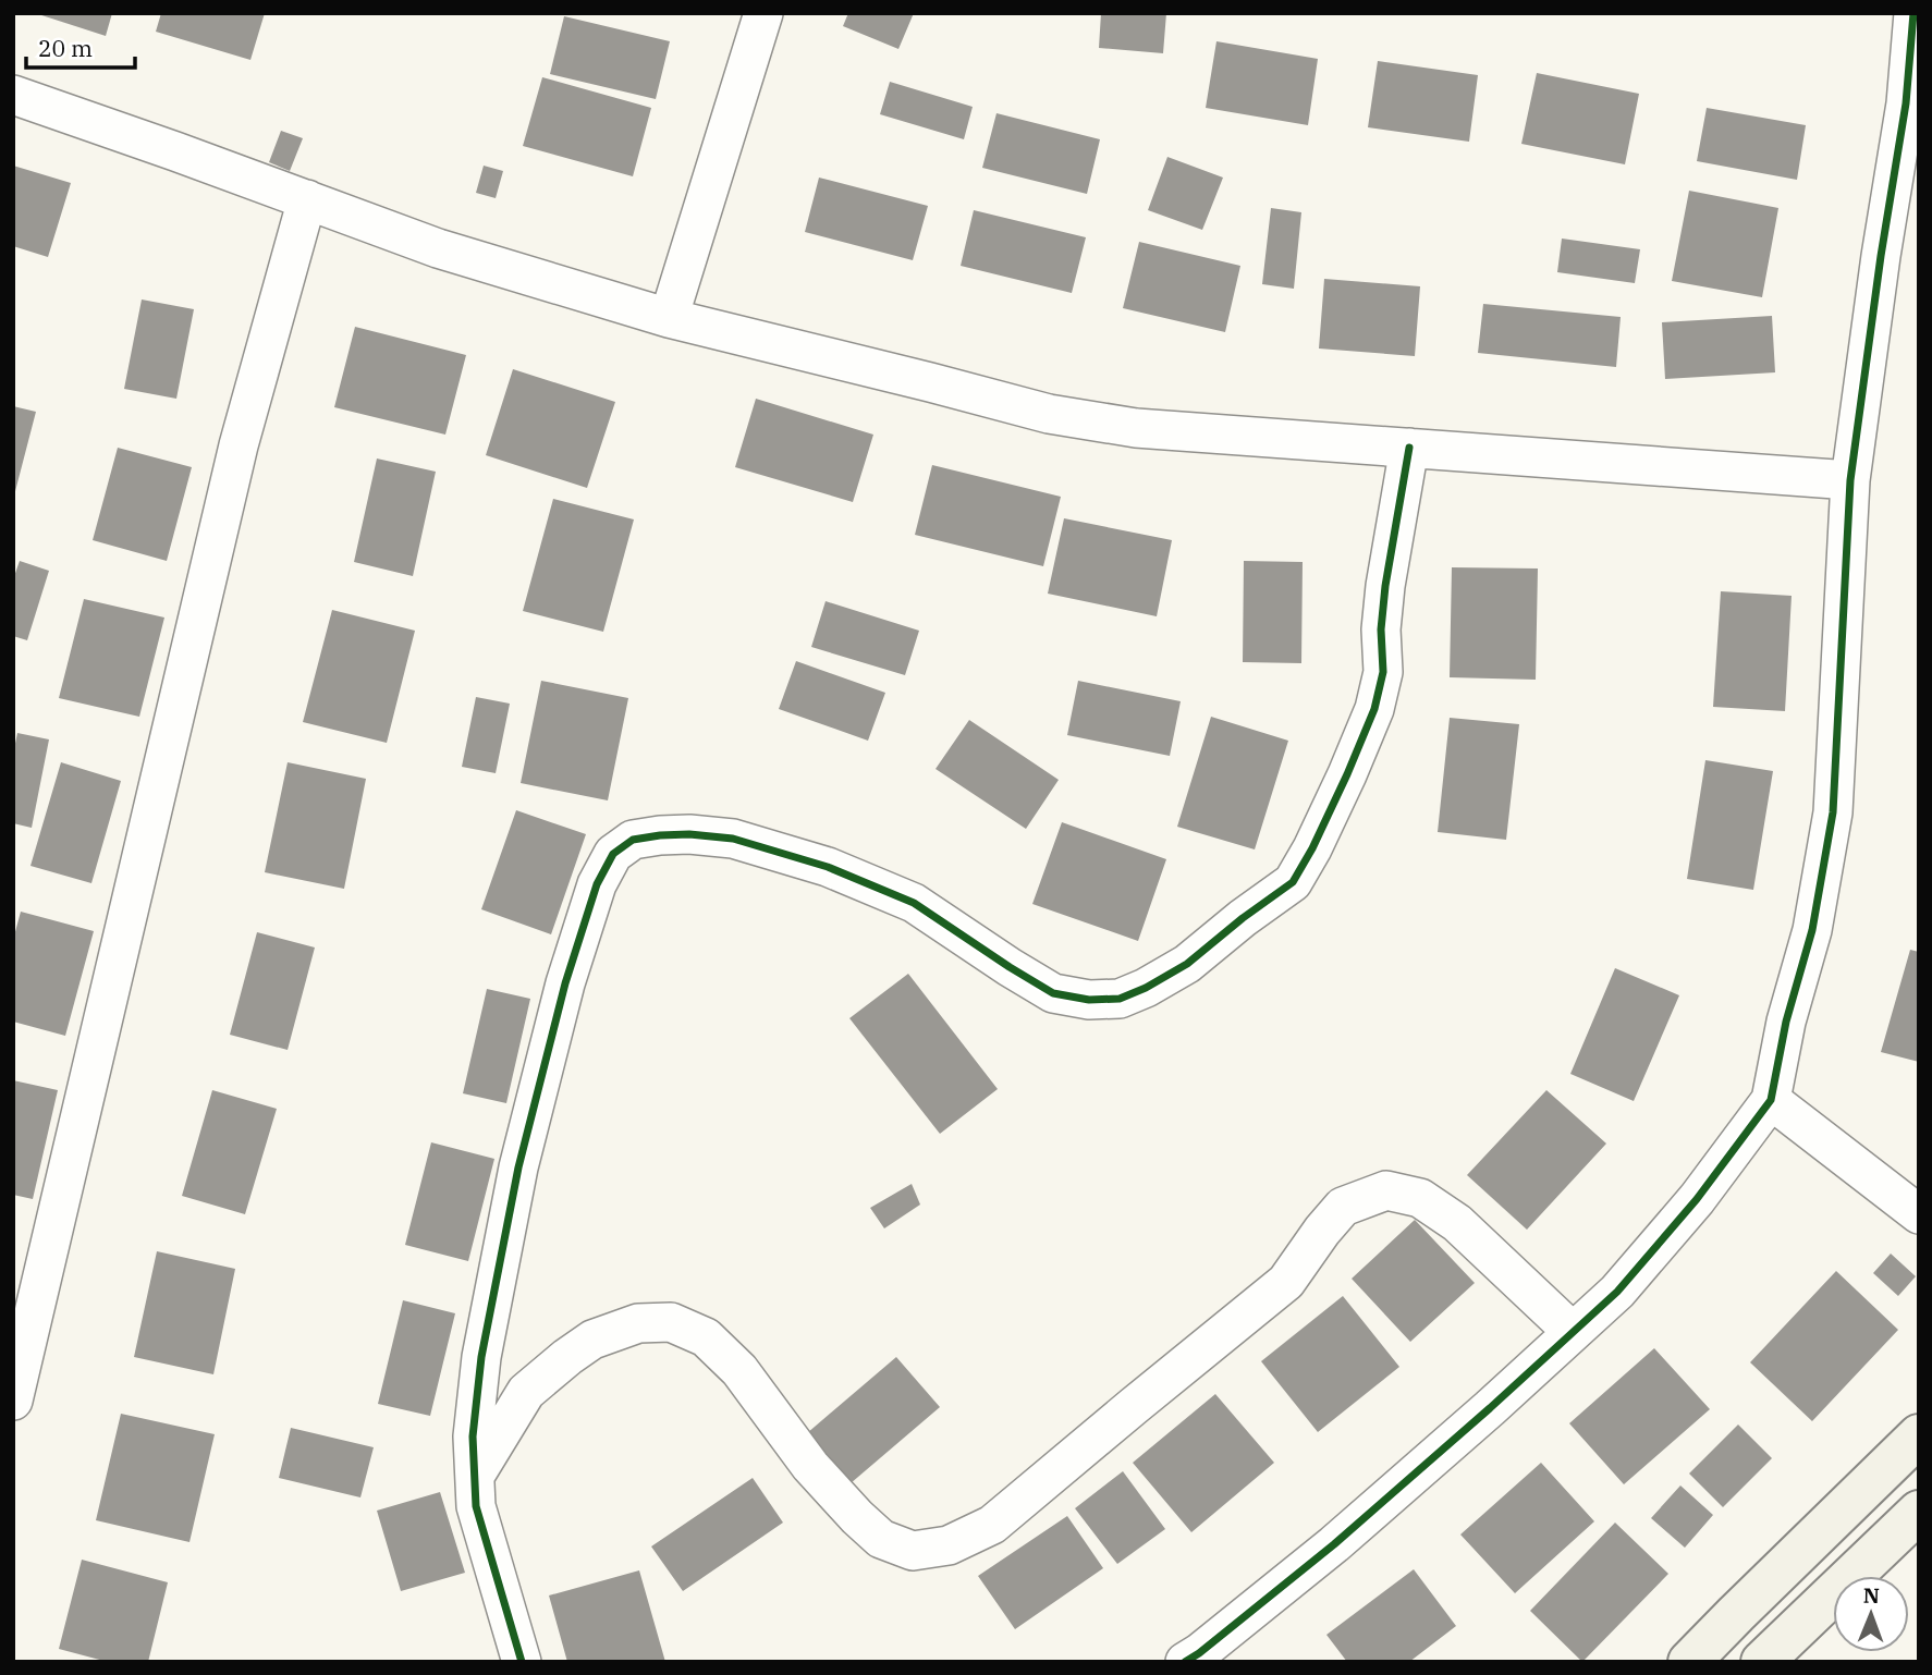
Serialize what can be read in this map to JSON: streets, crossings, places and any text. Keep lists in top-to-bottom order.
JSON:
{
  "scale_bar": "20 m",
  "north": "top"
}
